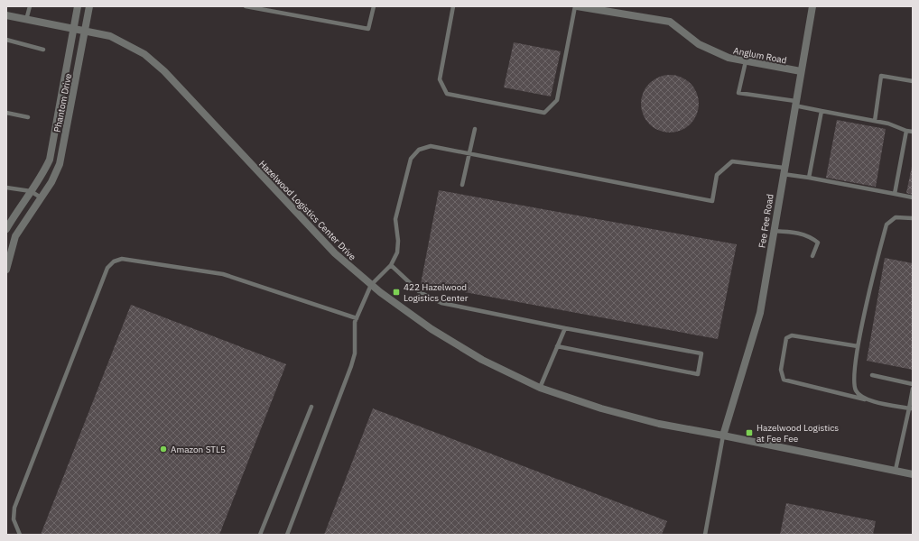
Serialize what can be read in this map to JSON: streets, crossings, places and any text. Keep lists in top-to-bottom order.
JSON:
{
  "streets": {
    "street": [
      "Anglum Road",
      "Phantom Drive",
      "Hazelwood Logistics Center Drive",
      "Fee Fee Road"
    ]
  },
  "crossings": [
    ["Anglum Road", "Fee Fee Road"],
    ["Phantom Drive", "Hazelwood Logistics Center Drive"],
    ["Hazelwood Logistics Center Drive", "Fee Fee Road"]
  ],
  "places": {
    "transit": ["422 Hazelwood Logistics Center", "Hazelwood Logistics at Fee Fee"],
    "other": ["Amazon STL5"]
  }
}
